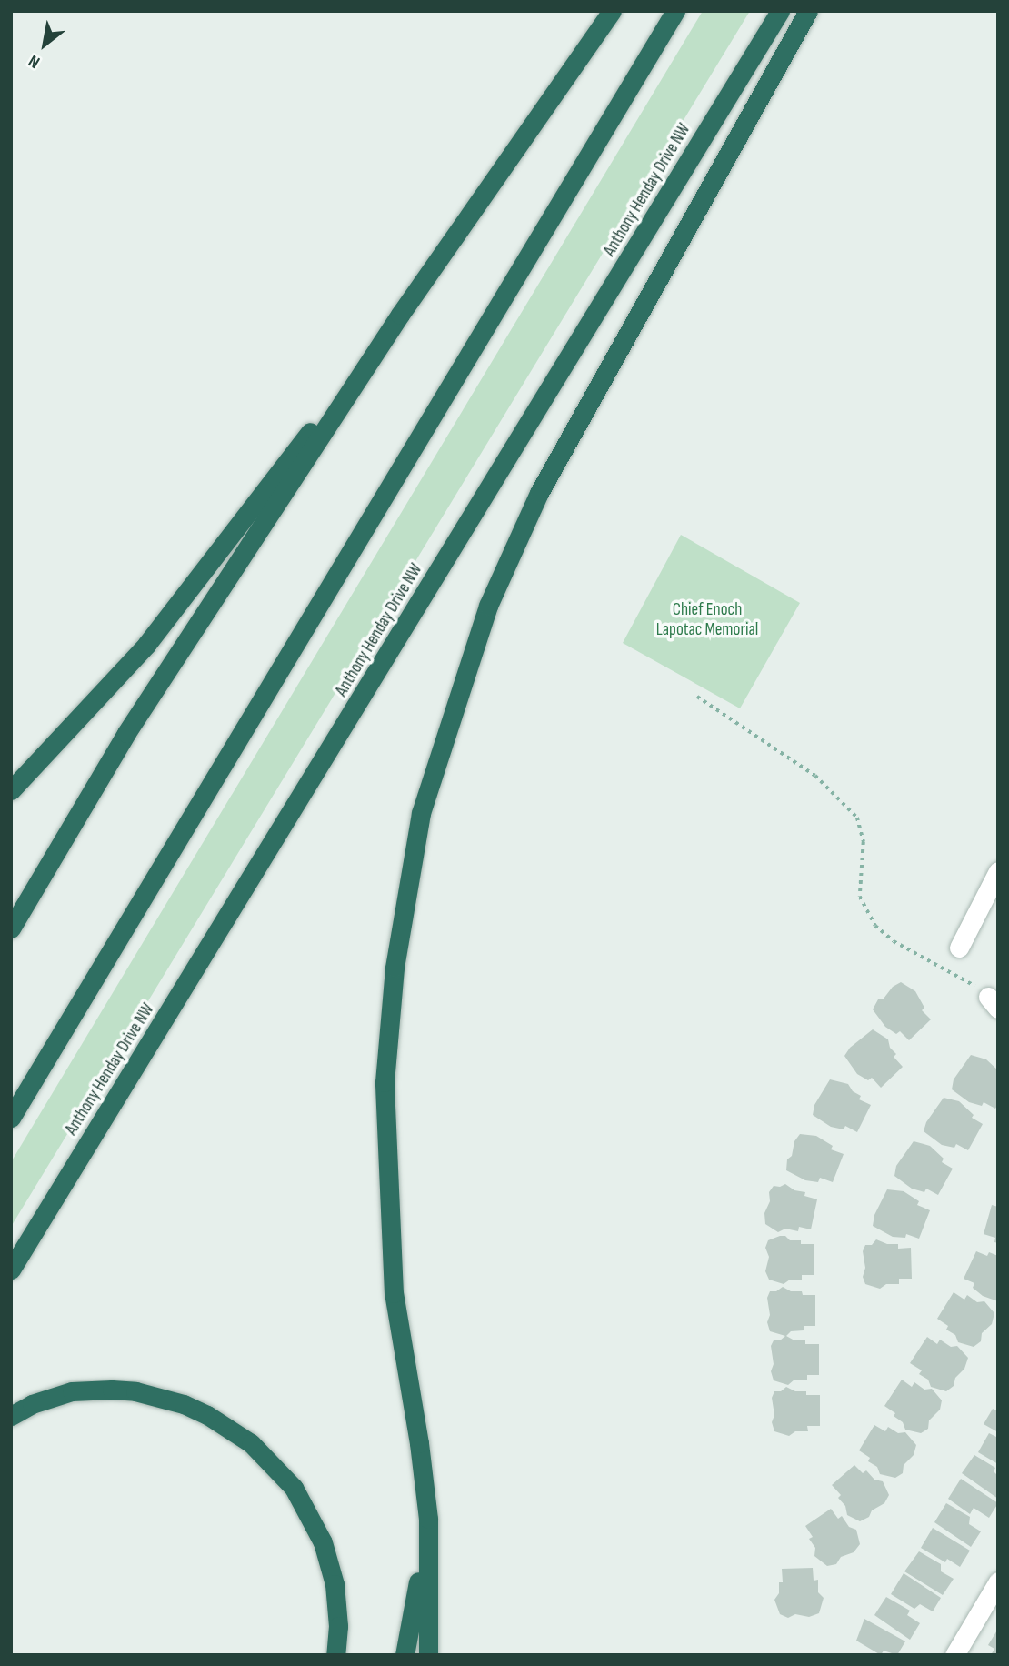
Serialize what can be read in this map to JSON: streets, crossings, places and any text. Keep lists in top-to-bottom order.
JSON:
{
  "streets": {
    "highway": ["Anthony Henday Drive NW"]
  },
  "parks": ["Chief Enoch Lapotac Memorial"],
  "north": "bottom left"
}
